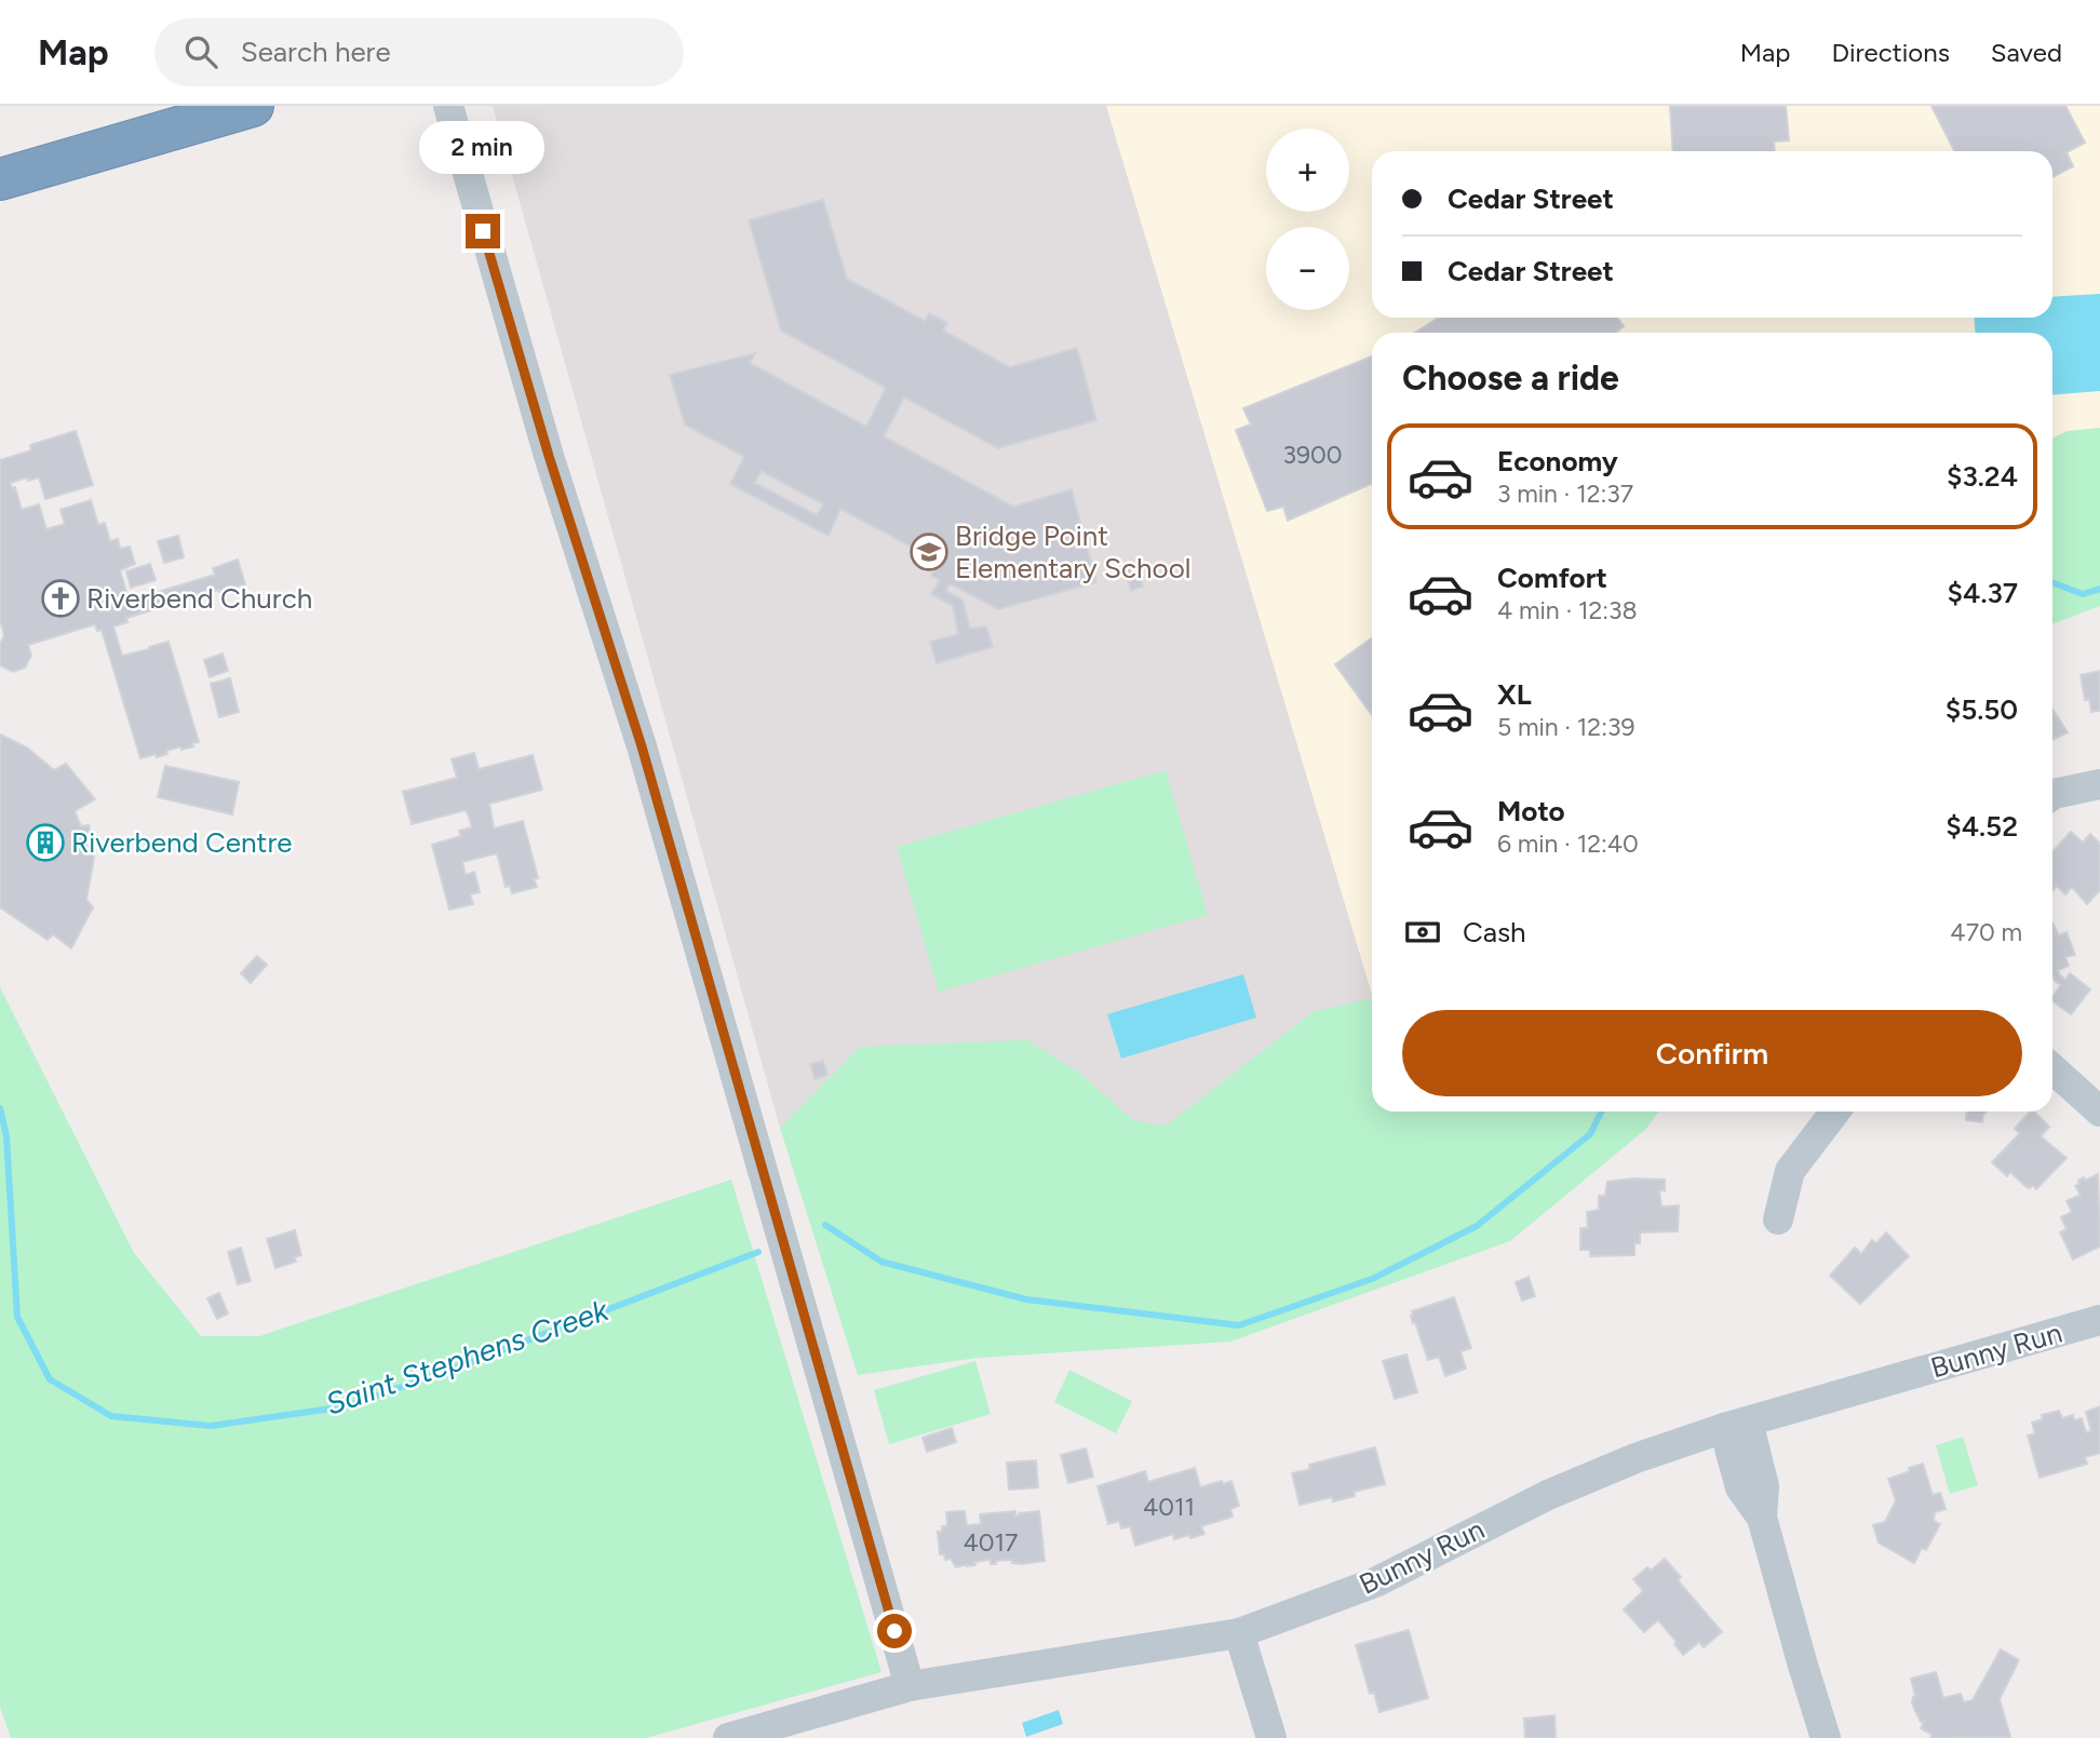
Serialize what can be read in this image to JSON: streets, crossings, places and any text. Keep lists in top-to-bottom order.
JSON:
{
  "streets": {
    "street": ["Bunny Run"]
  },
  "water": ["Saint Stephens Creek"],
  "places": {
    "school or university": ["Bridge Point Elementary School"],
    "church": ["Riverbend Church"],
    "building": ["Riverbend Centre"]
  },
  "house_numbers": ["3900", "4011", "4017"],
  "page": {
    "header": "Map",
    "search": "Search here",
    "nav": ["Map", "Directions", "Saved"],
    "bubble": "2 min",
    "map_buttons": ["+", "−"],
    "banner": ["Cedar Street", "Cedar Street"],
    "heading": "Choose a ride",
    "list": [
      {
        "name": "Economy",
        "note": "3 min · 12:37",
        "value": "$3.24"
      },
      {
        "name": "Comfort",
        "note": "4 min · 12:38",
        "value": "$4.37"
      },
      {
        "name": "XL",
        "note": "5 min · 12:39",
        "value": "$5.50"
      },
      {
        "name": "Moto",
        "note": "6 min · 12:40",
        "value": "$4.52"
      }
    ],
    "pay": ["Cash", "470 m"],
    "buttons": "Confirm"
  }
}
